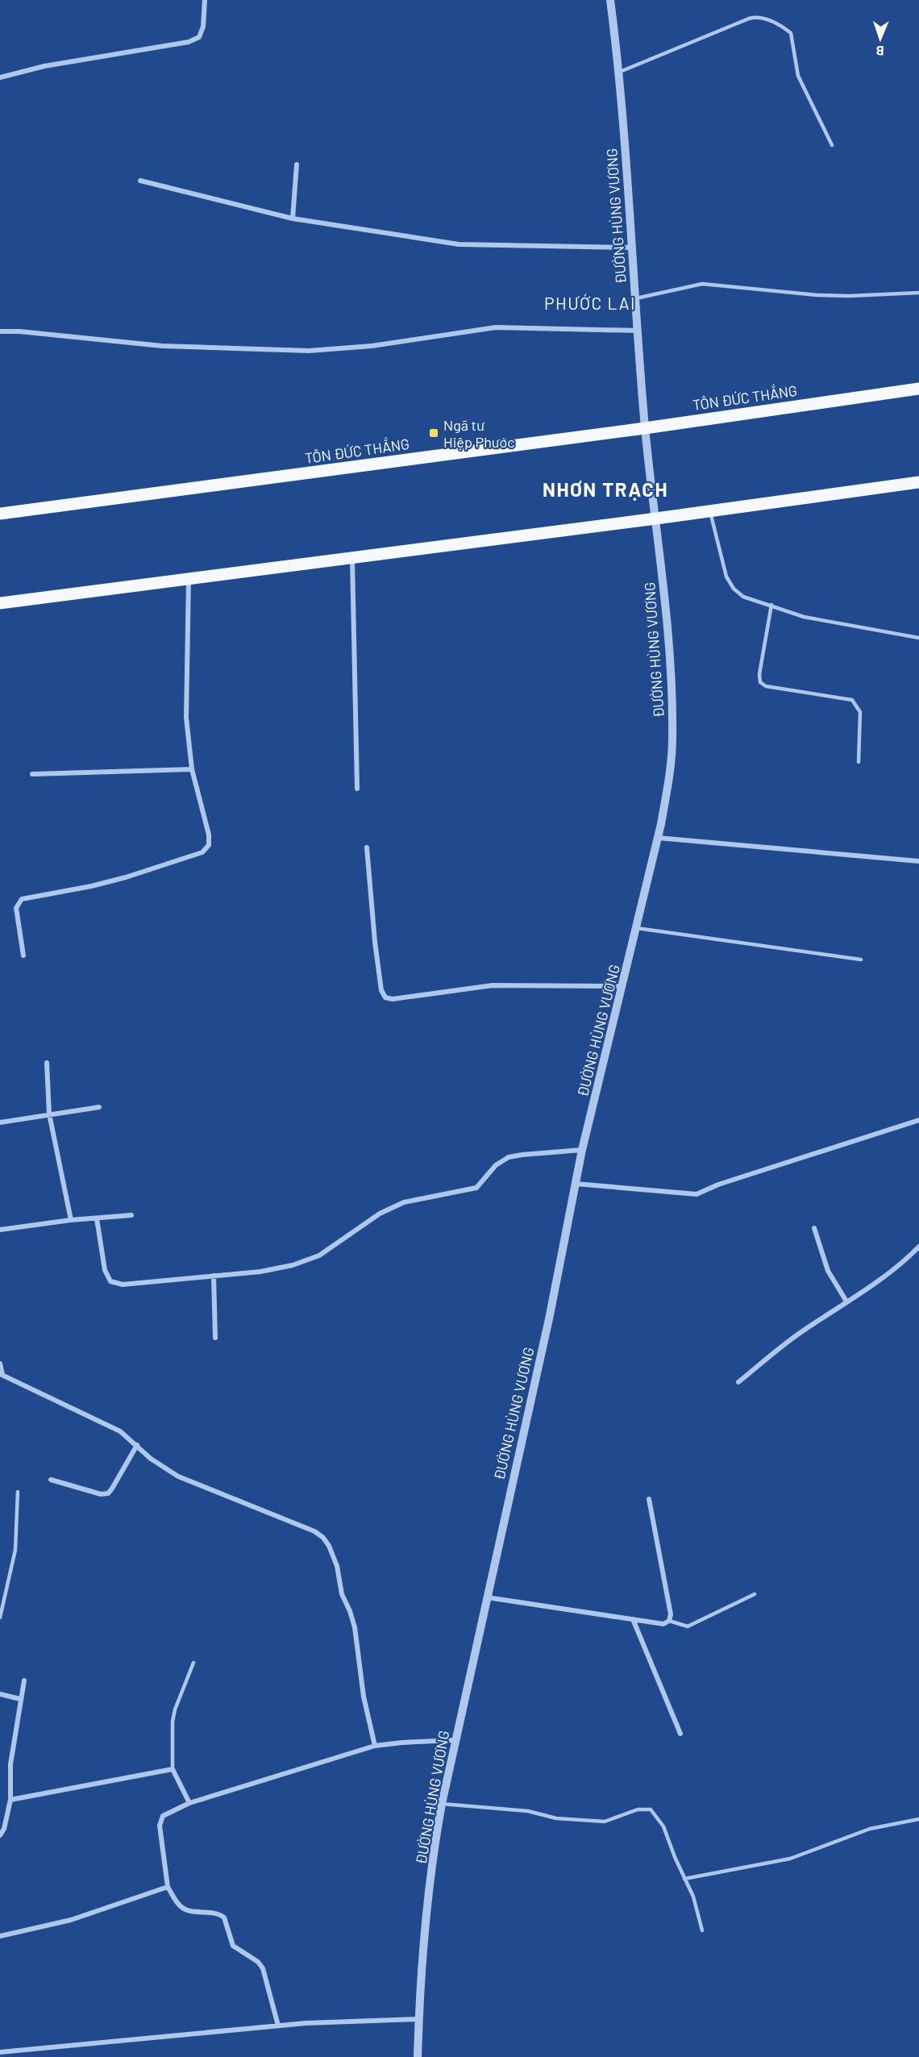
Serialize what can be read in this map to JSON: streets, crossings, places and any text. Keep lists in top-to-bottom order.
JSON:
{
  "streets": {
    "main road": ["TÔN ĐỨC THẮNG"],
    "street": ["ĐƯỜNG HÙNG VƯƠNG"]
  },
  "crossings": [
    ["ĐƯỜNG HÙNG VƯƠNG", "TÔN ĐỨC THẮNG"]
  ],
  "districts": ["PHƯỚC LAI", "NHƠN TRẠCH"],
  "places": {
    "transit": ["Ngã tư Hiệp Phước"]
  },
  "north": "bottom"
}
